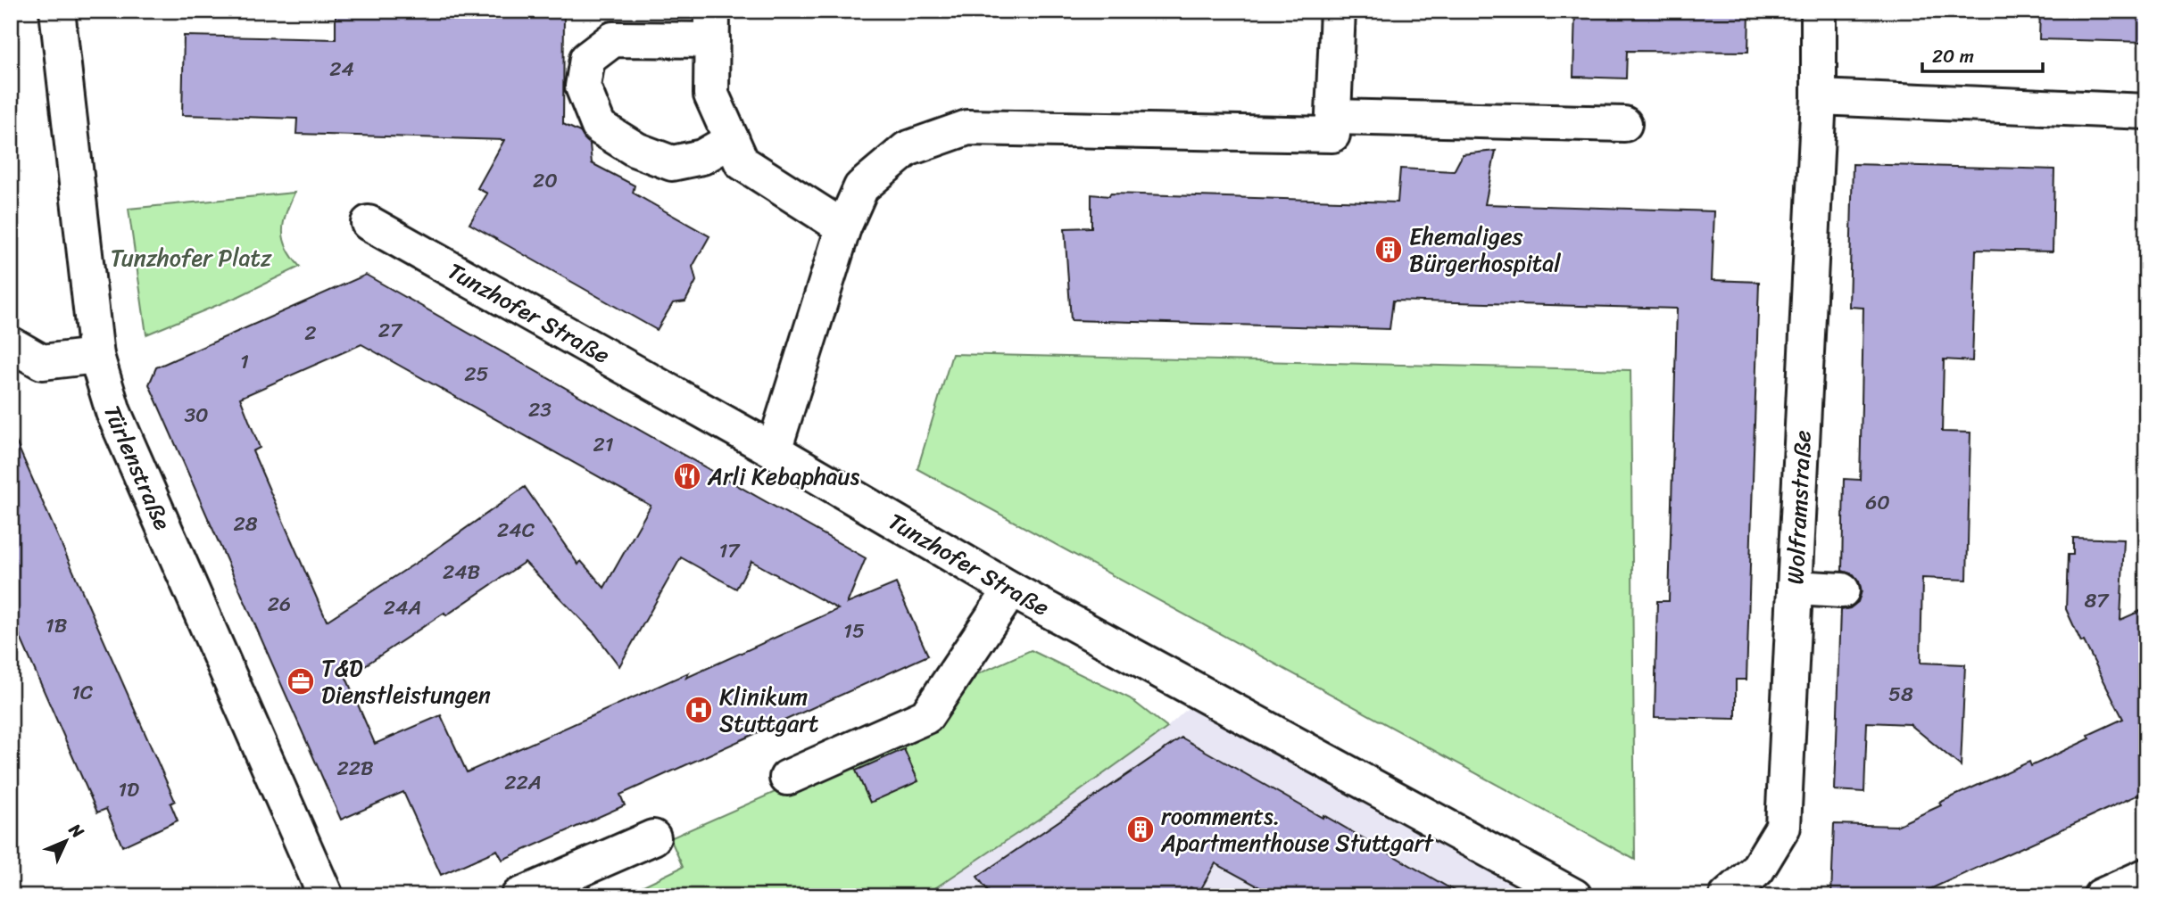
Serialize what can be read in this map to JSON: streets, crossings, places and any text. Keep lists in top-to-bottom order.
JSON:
{
  "streets": {
    "street": ["Tunzhofer Straße", "Türlenstraße", "Wolframstraße"]
  },
  "parks": ["Tunzhofer Platz"],
  "places": {
    "building": ["Ehemaliges Bürgerhospital", "roomments. Apartmenthouse Stuttgart"],
    "restaurant": ["Arli Kebaphaus"],
    "office": ["T&D Dienstleistungen"],
    "hospital": ["Klinikum Stuttgart"]
  },
  "house_numbers": [
    "24",
    "20",
    "27",
    "2",
    "1",
    "25",
    "23",
    "30",
    "21",
    "60",
    "28",
    "24C",
    "17",
    "24B",
    "87",
    "26",
    "24A",
    "1B",
    "15",
    "1C",
    "58",
    "22B",
    "22A",
    "1D"
  ],
  "scale_bar": "20 m",
  "north": "top right"
}
